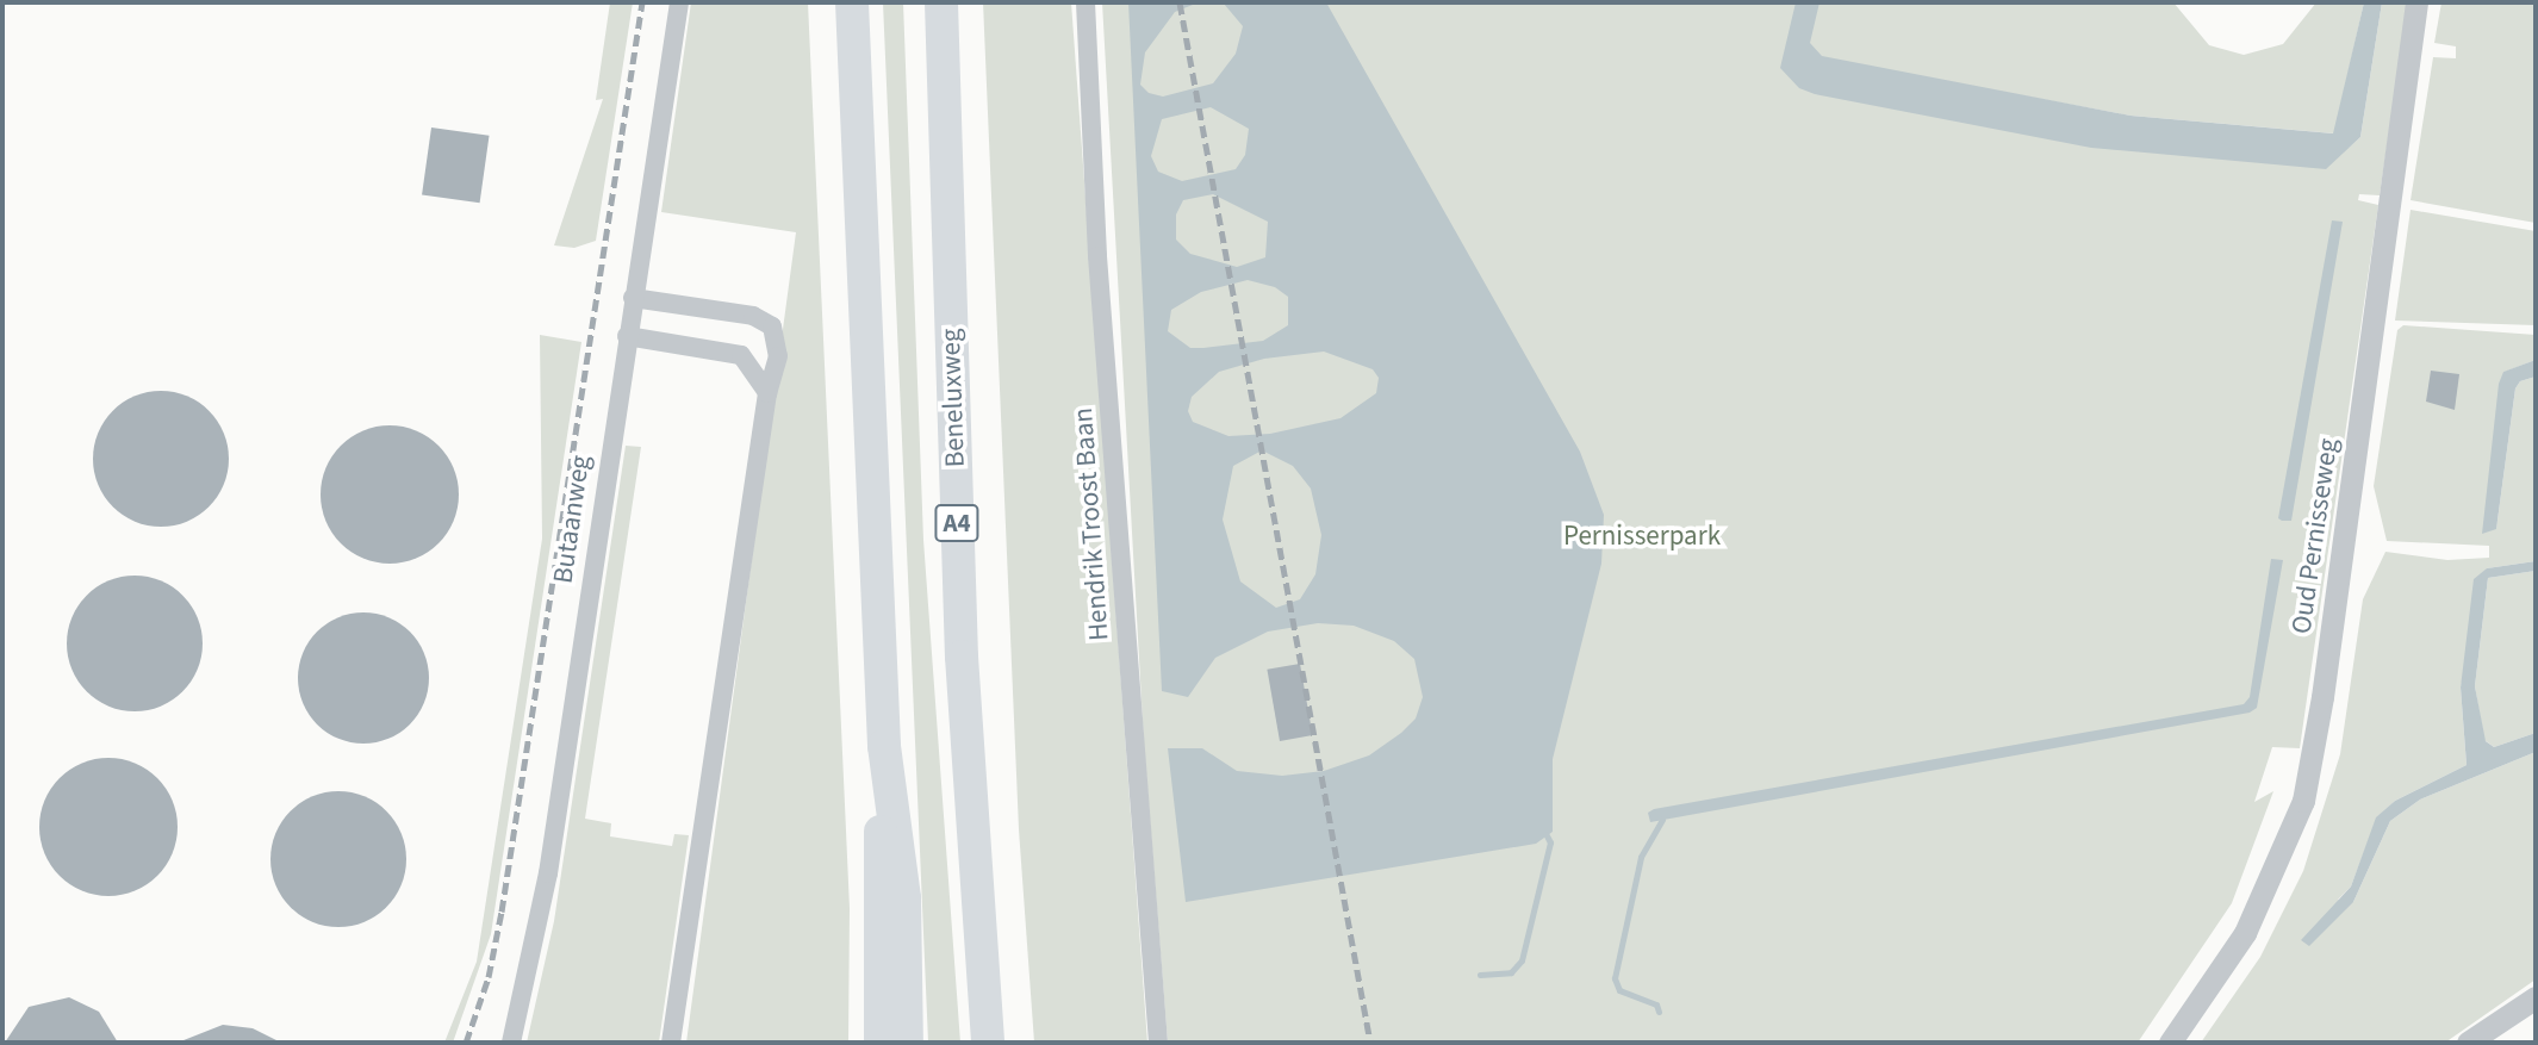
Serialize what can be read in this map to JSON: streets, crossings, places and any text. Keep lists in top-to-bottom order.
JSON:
{
  "streets": {
    "highway": ["Beneluxweg", "A4"],
    "street": ["Butaanweg", "Hendrik Troost Baan", "Oud Pernisseweg"]
  },
  "parks": ["Pernisserpark"]
}
